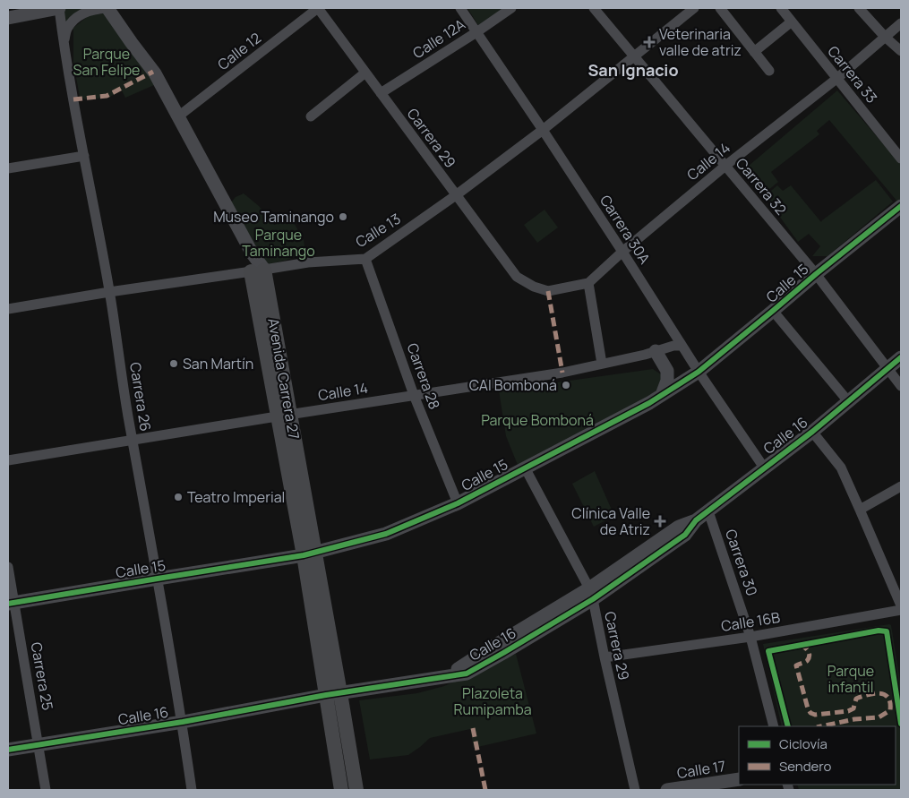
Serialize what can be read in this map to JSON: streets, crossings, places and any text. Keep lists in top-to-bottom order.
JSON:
{
  "streets": {
    "main road": ["Avenida Carrera 27"],
    "street": [
      "Calle 12A",
      "Calle 12",
      "Carrera 33",
      "Carrera 29",
      "Calle 14",
      "Carrera 32",
      "Carrera 30A",
      "Calle 13",
      "Calle 15",
      "Carrera 28",
      "Carrera 26",
      "Calle 16",
      "Carrera 30",
      "Calle 16B",
      "Carrera 25",
      "Calle 17"
    ]
  },
  "crossings": [
    ["Calle 12A", "Carrera 29"],
    ["Calle 12A", "Carrera 30A"],
    ["Calle 12", "Carrera 29"],
    ["Calle 12", "Avenida Carrera 27"],
    ["Carrera 33", "Calle 14"],
    ["Carrera 29", "Calle 14"],
    ["Carrera 29", "Calle 13"],
    ["Carrera 29", "Calle 15"],
    ["Carrera 29", "Calle 16"],
    ["Carrera 29", "Calle 16B"],
    ["Calle 14", "Carrera 32"],
    ["Calle 14", "Carrera 30A"],
    ["Calle 14", "Carrera 28"],
    ["Calle 14", "Avenida Carrera 27"],
    ["Calle 14", "Carrera 26"],
    ["Carrera 32", "Calle 13"],
    ["Carrera 32", "Calle 15"],
    ["Carrera 32", "Calle 16"],
    ["Carrera 30A", "Calle 13"],
    ["Carrera 30A", "Calle 15"],
    ["Carrera 30A", "Calle 16"],
    ["Calle 13", "Carrera 28"],
    ["Calle 13", "Avenida Carrera 27"],
    ["Calle 13", "Carrera 26"],
    ["Calle 15", "Carrera 28"],
    ["Calle 15", "Avenida Carrera 27"],
    ["Calle 15", "Carrera 26"],
    ["Calle 15", "Carrera 25"],
    ["Avenida Carrera 27", "Calle 16"],
    ["Carrera 26", "Calle 16"],
    ["Calle 16", "Carrera 30"],
    ["Calle 16", "Carrera 25"],
    ["Carrera 30", "Calle 16B"]
  ],
  "districts": ["San Ignacio"],
  "parks": [
    "Parque San Felipe",
    "Parque Taminango",
    "Parque Bomboná",
    "Parque infantil",
    "Plazoleta Rumipamba"
  ],
  "places": {
    "health": ["Veterinaria valle de atriz", "Clínica Valle de Atriz"],
    "other": [
      "Museo Taminango",
      "San Martín",
      "CAI Bomboná",
      "Teatro Imperial"
    ]
  },
  "legend": ["Ciclovía", "Sendero"]
}
